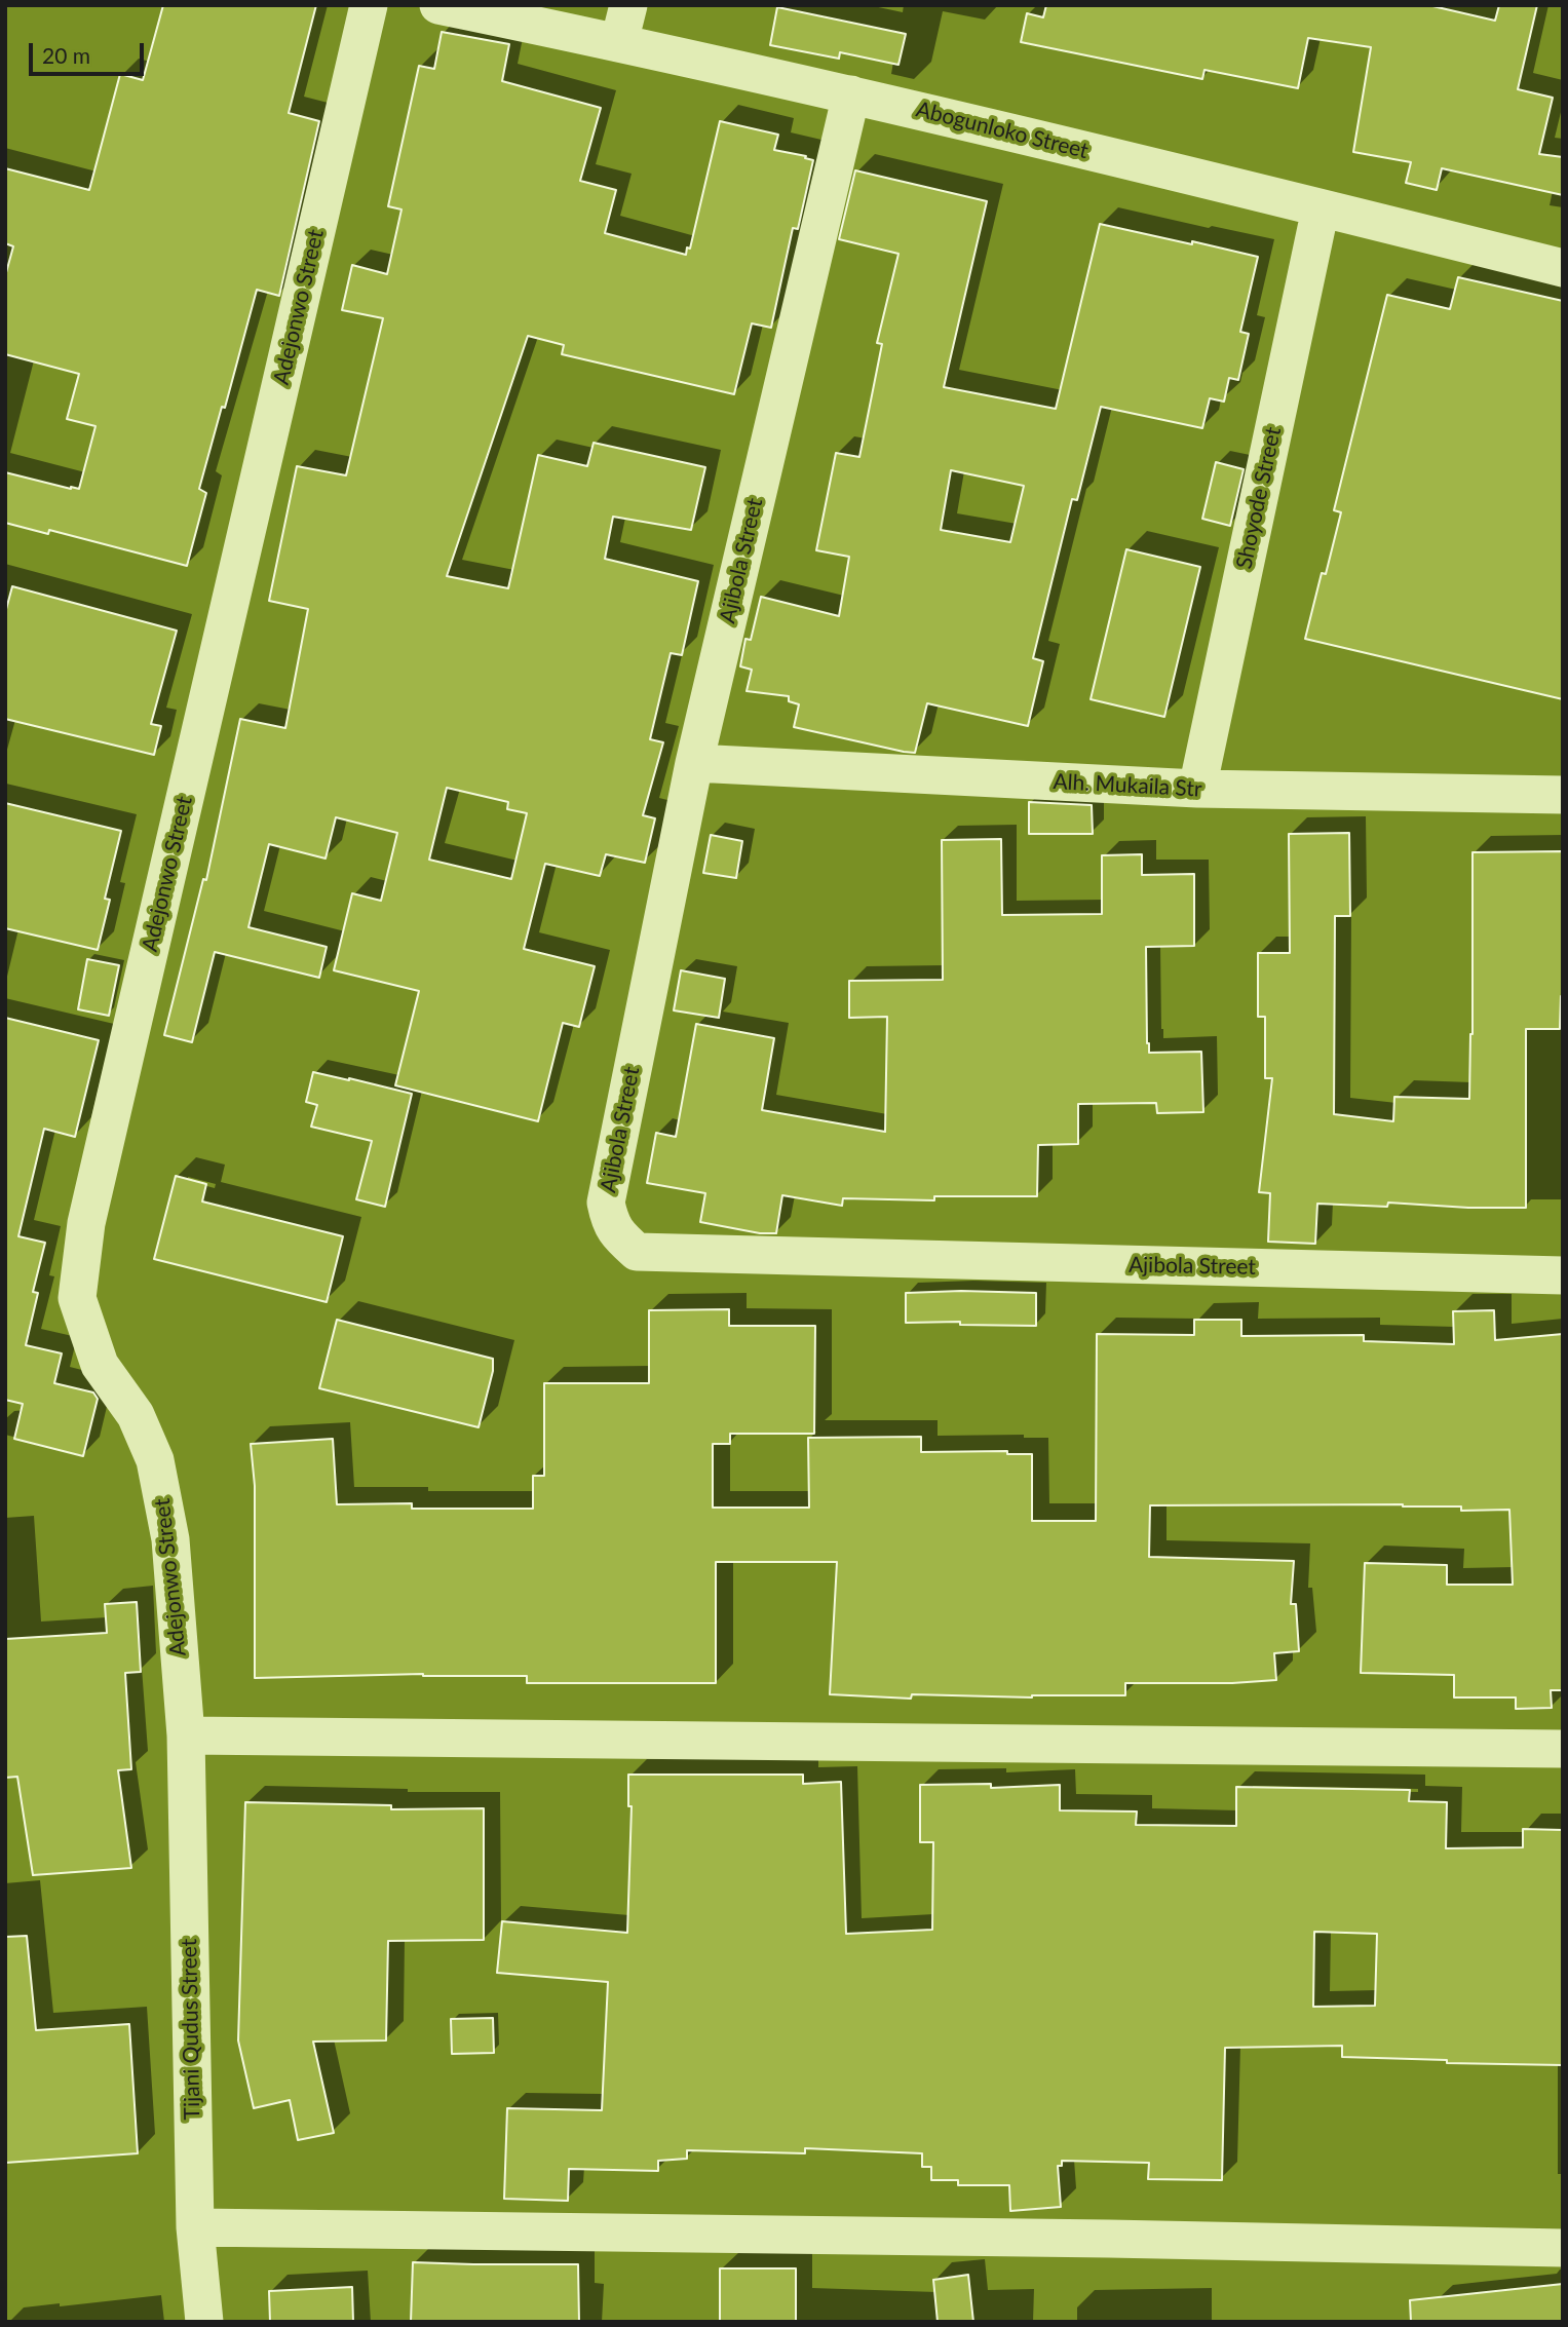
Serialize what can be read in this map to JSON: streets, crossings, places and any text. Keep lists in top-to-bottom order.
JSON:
{
  "streets": {
    "street": [
      "Abogunloko Street",
      "Adejonwo Street",
      "Shoyode Street",
      "Ajibola Street",
      "Alh. Mukaila Str",
      "Tijani Qudus Street"
    ]
  },
  "crossings": [
    ["Abogunloko Street", "Shoyode Street"],
    ["Abogunloko Street", "Ajibola Street"],
    ["Adejonwo Street", "Tijani Qudus Street"],
    ["Shoyode Street", "Alh. Mukaila Str"],
    ["Ajibola Street", "Alh. Mukaila Str"]
  ],
  "scale_bar": "20 m"
}
